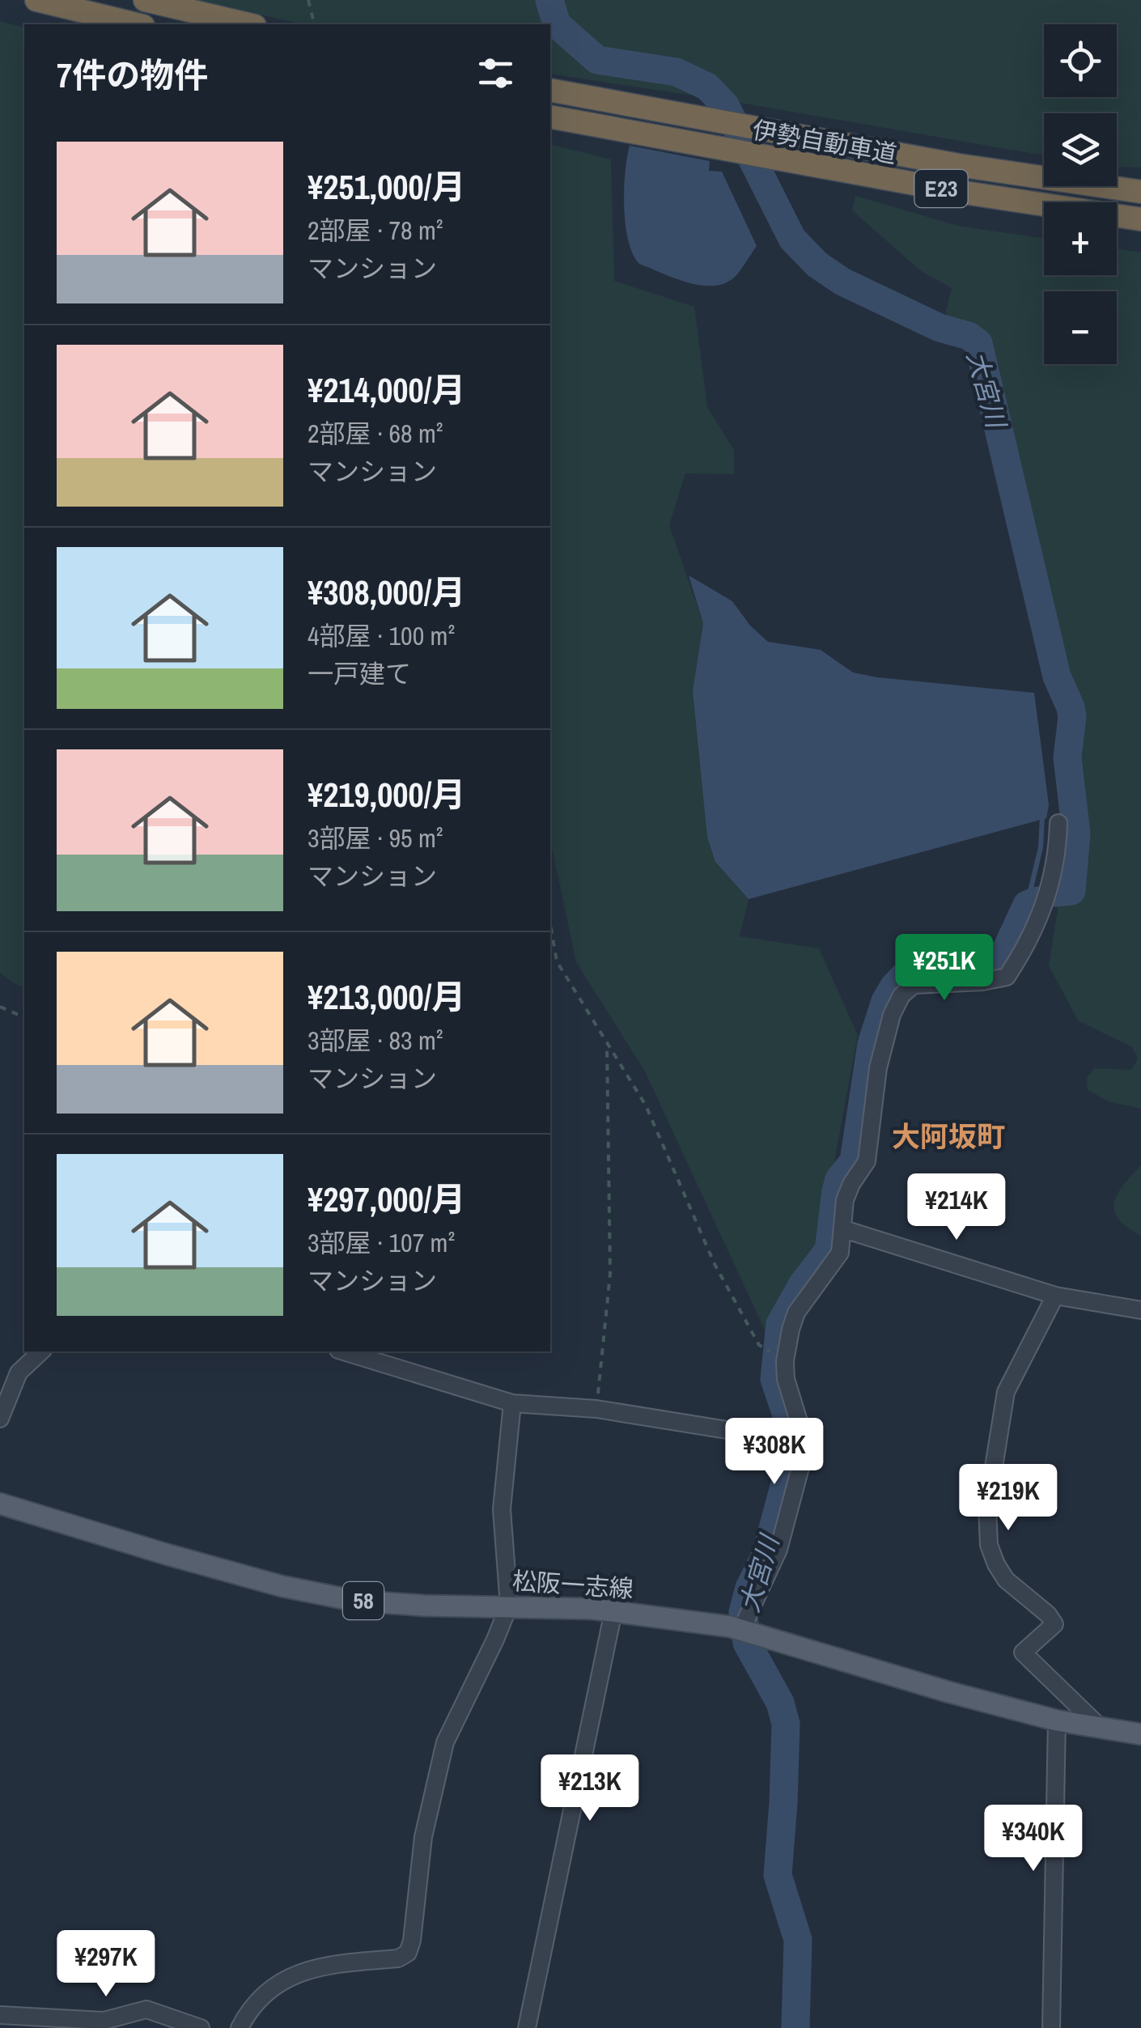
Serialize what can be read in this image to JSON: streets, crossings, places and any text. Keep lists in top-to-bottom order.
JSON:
{
  "streets": {
    "highway": ["伊勢自動車道", "E23"],
    "main road": ["松阪一志線", "58"]
  },
  "districts": ["大阿坂町"],
  "water": ["大宮川"],
  "page": {
    "map_buttons": ["+", "−"],
    "heading": "7件の物件",
    "list": [
      {
        "name": "¥251,000/月",
        "note": "2部屋 · 78 m² · マンション"
      },
      {
        "name": "¥214,000/月",
        "note": "2部屋 · 68 m² · マンション"
      },
      {
        "name": "¥308,000/月",
        "note": "4部屋 · 100 m² · 一戸建て"
      },
      {
        "name": "¥219,000/月",
        "note": "3部屋 · 95 m² · マンション"
      },
      {
        "name": "¥213,000/月",
        "note": "3部屋 · 83 m² · マンション"
      },
      {
        "name": "¥297,000/月",
        "note": "3部屋 · 107 m² · マンション"
      }
    ],
    "price": [
      "¥251K",
      "¥214K",
      "¥308K",
      "¥219K",
      "¥213K",
      "¥340K",
      "¥297K"
    ]
  }
}
